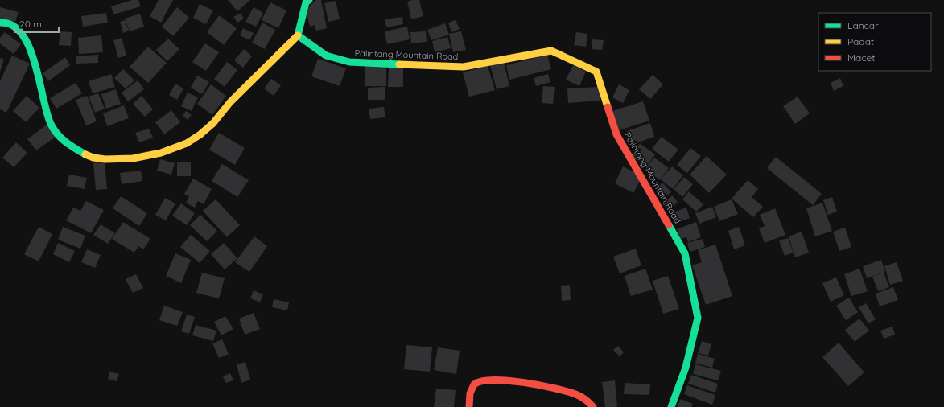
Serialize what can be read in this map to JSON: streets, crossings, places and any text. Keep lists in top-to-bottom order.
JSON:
{
  "streets": {
    "street": ["Palintang Mountain Road"]
  },
  "legend": ["Lancar", "Padat", "Macet"],
  "scale_bar": "20 m"
}
